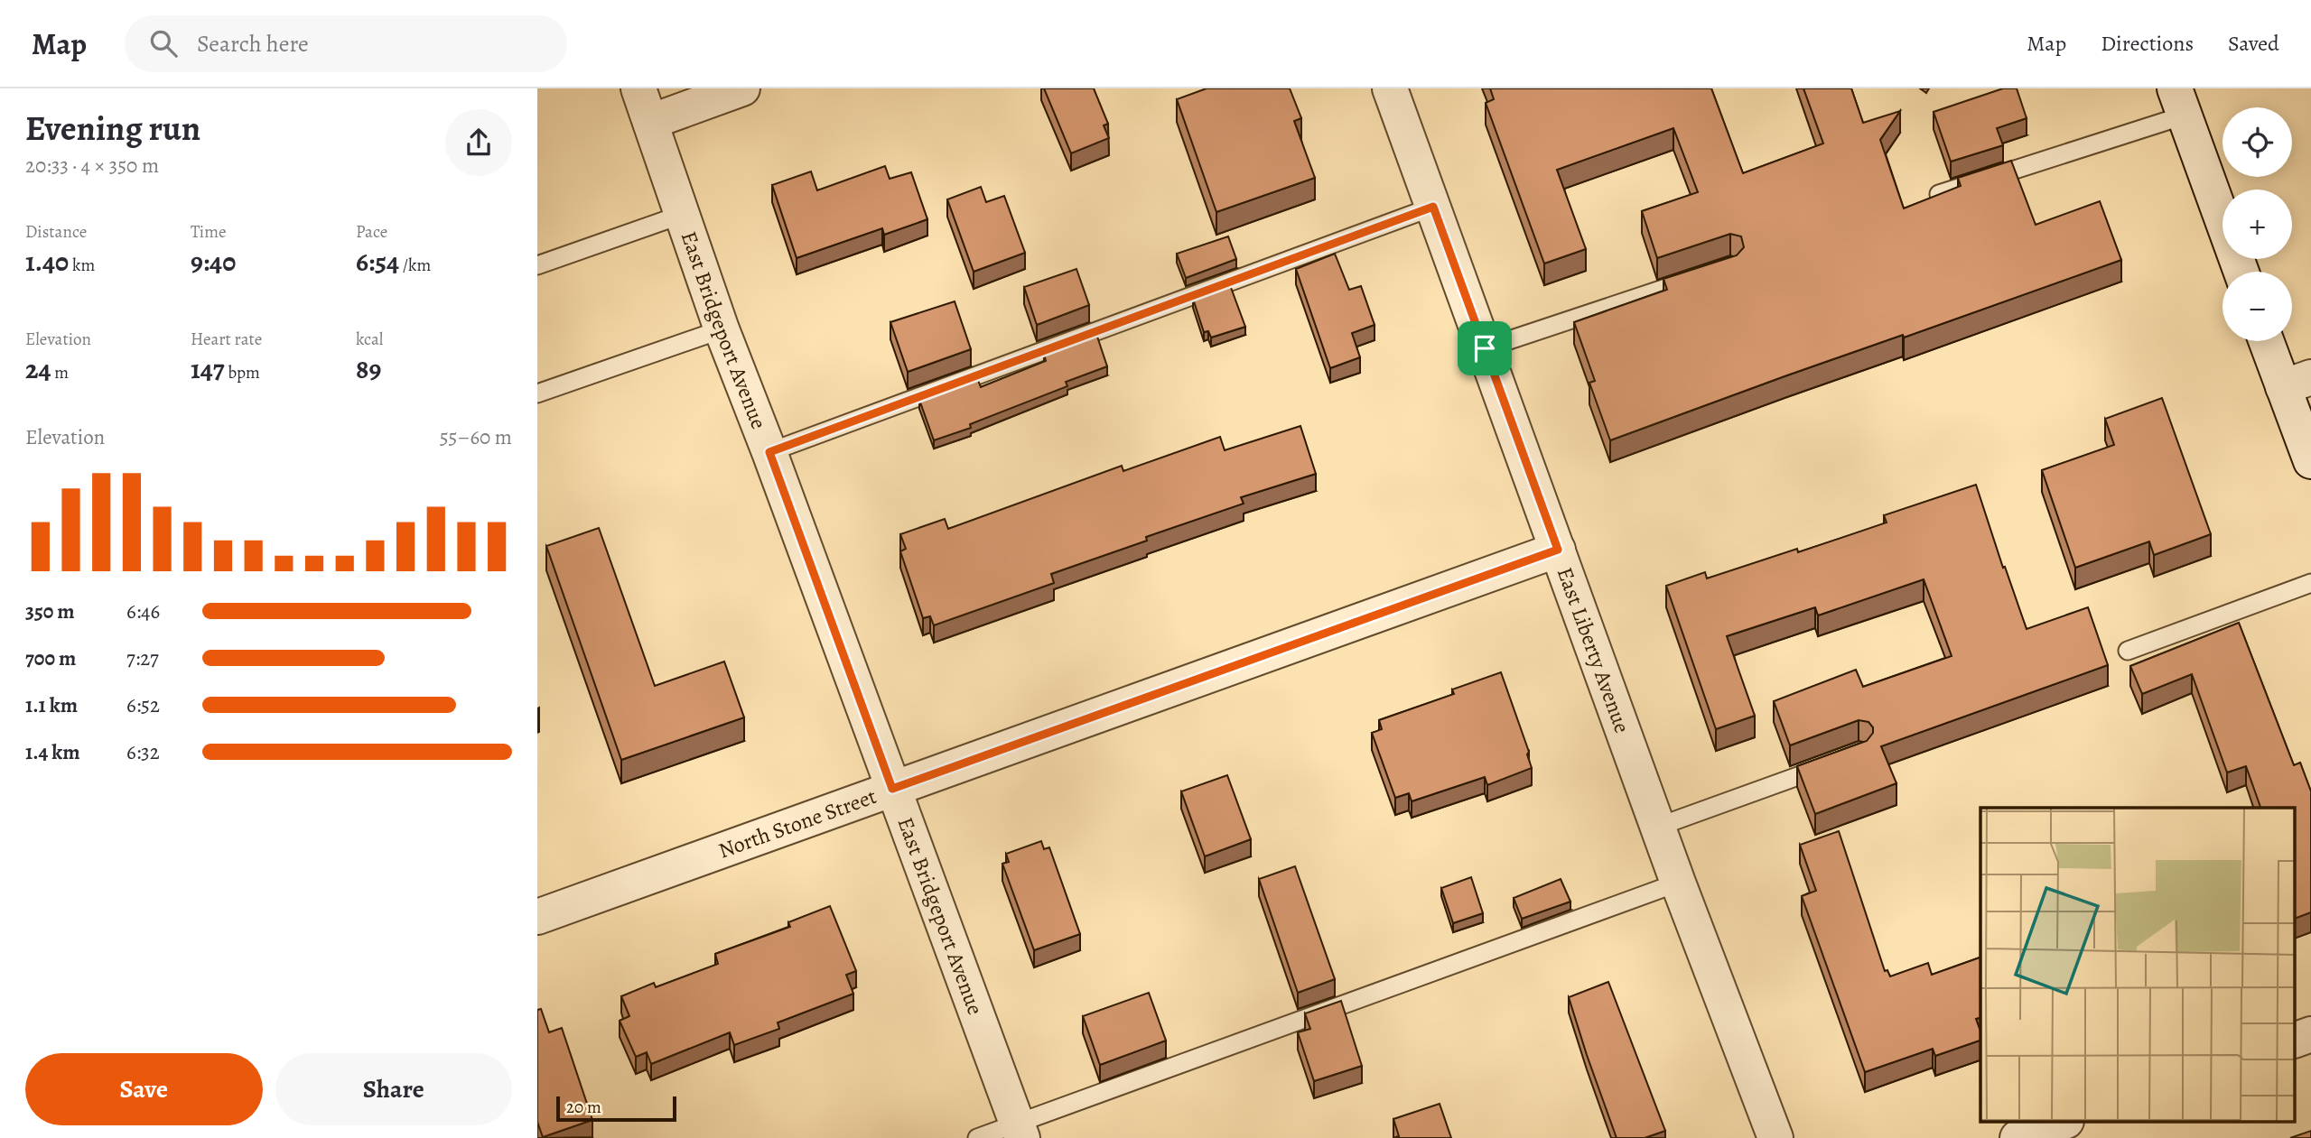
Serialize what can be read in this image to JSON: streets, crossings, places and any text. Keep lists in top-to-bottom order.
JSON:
{
  "streets": {
    "street": ["East Bridgeport Avenue", "East Liberty Avenue", "North Stone Street"]
  },
  "crossings": [
    ["East Bridgeport Avenue", "North Stone Street"],
    ["East Liberty Avenue", "North Stone Street"]
  ],
  "scale_bar": "20 m",
  "page": {
    "header": "Map",
    "search": "Search here",
    "nav": ["Map", "Directions", "Saved"],
    "heading": ["Evening run", "20:33 · 4 × 350 m"],
    "map_buttons": ["+", "−"],
    "stats": [
      ["Distance", "1.40 km"],
      ["Time", "9:40"],
      ["Pace", "6:54 /km"],
      ["Elevation", "24 m"],
      ["Heart rate", "147 bpm"],
      ["kcal", "89"]
    ],
    "chart": ["Elevation", "55–60 m"],
    "list": [
      {
        "name": "350 m",
        "note": "6:46"
      },
      {
        "name": "700 m",
        "note": "7:27"
      },
      {
        "name": "1.1 km",
        "note": "6:52"
      },
      {
        "name": "1.4 km",
        "note": "6:32"
      }
    ],
    "buttons": ["Save", "Share"],
    "scale": "20 m"
  }
}
